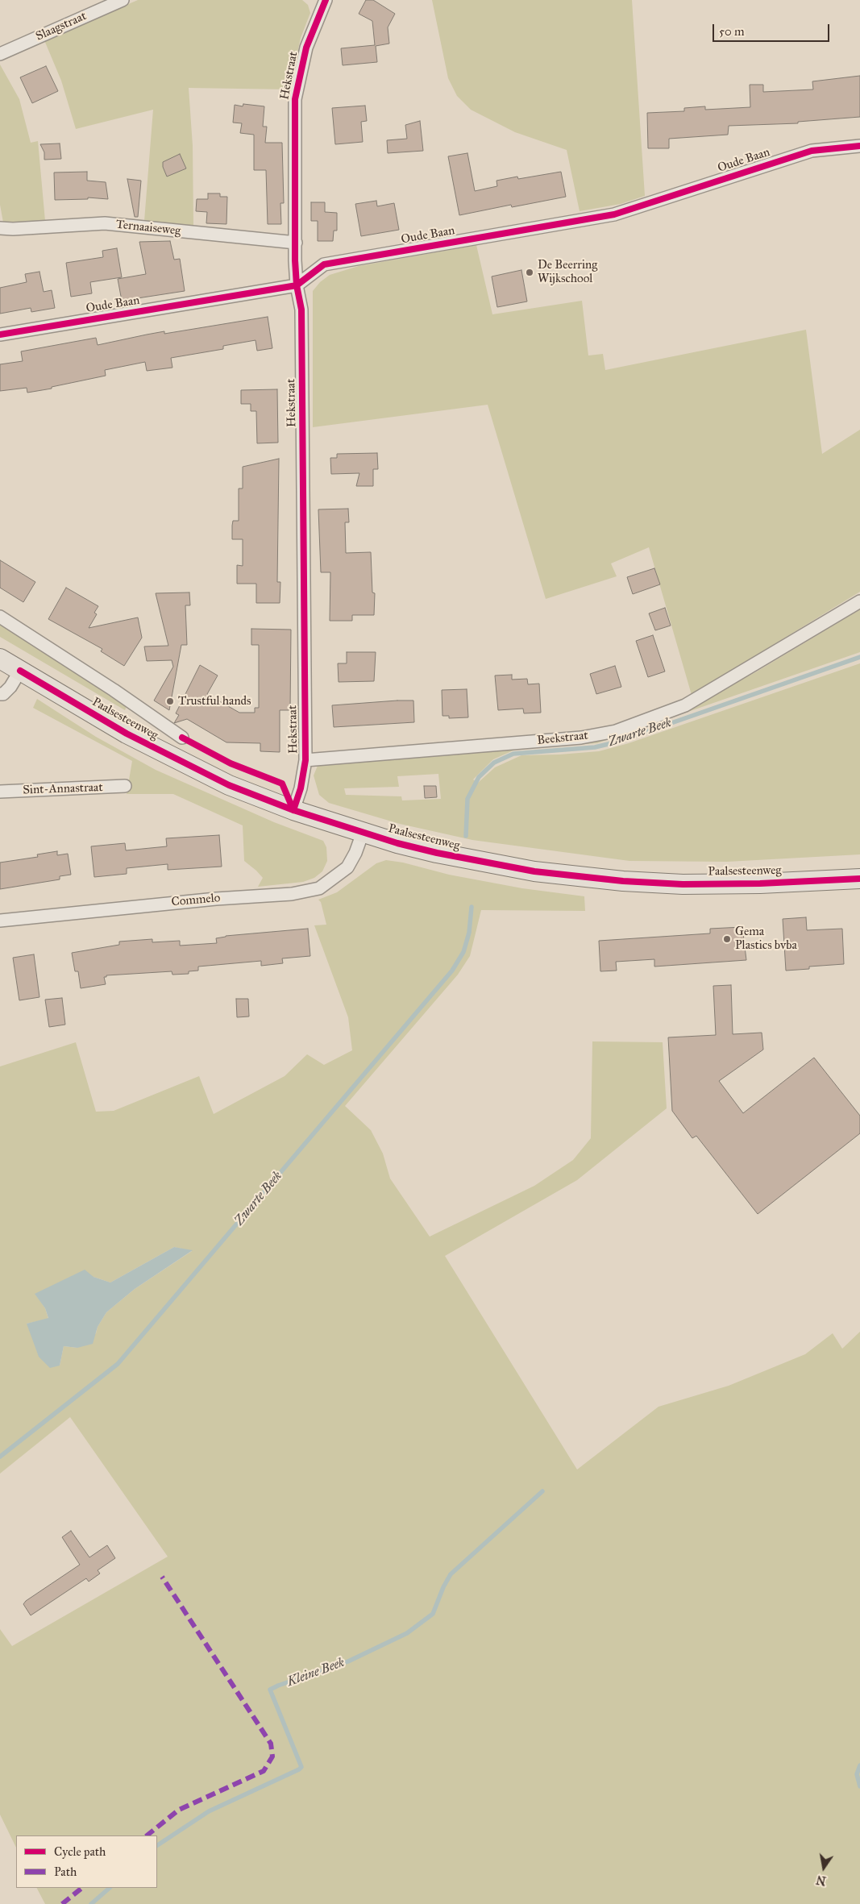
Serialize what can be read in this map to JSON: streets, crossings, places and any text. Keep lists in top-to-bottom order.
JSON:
{
  "streets": {
    "main road": ["Paalsesteenweg"],
    "street": [
      "Slaagstraat",
      "Hekstraat",
      "Oude Baan",
      "Ternaaiseweg",
      "Beekstraat",
      "Sint-Annastraat",
      "Commelo"
    ]
  },
  "crossings": [
    ["Hekstraat", "Oude Baan"],
    ["Hekstraat", "Ternaaiseweg"],
    ["Hekstraat", "Paalsesteenweg"],
    ["Hekstraat", "Beekstraat"],
    ["Paalsesteenweg", "Commelo"]
  ],
  "water": ["Zwarte Beek", "Kleine Beek"],
  "places": ["De Beerring Wijkschool", "Trustful hands", "Gema Plastics bvba"],
  "legend": ["Cycle path", "Path"],
  "scale_bar": "50 m",
  "north": "bottom"
}
